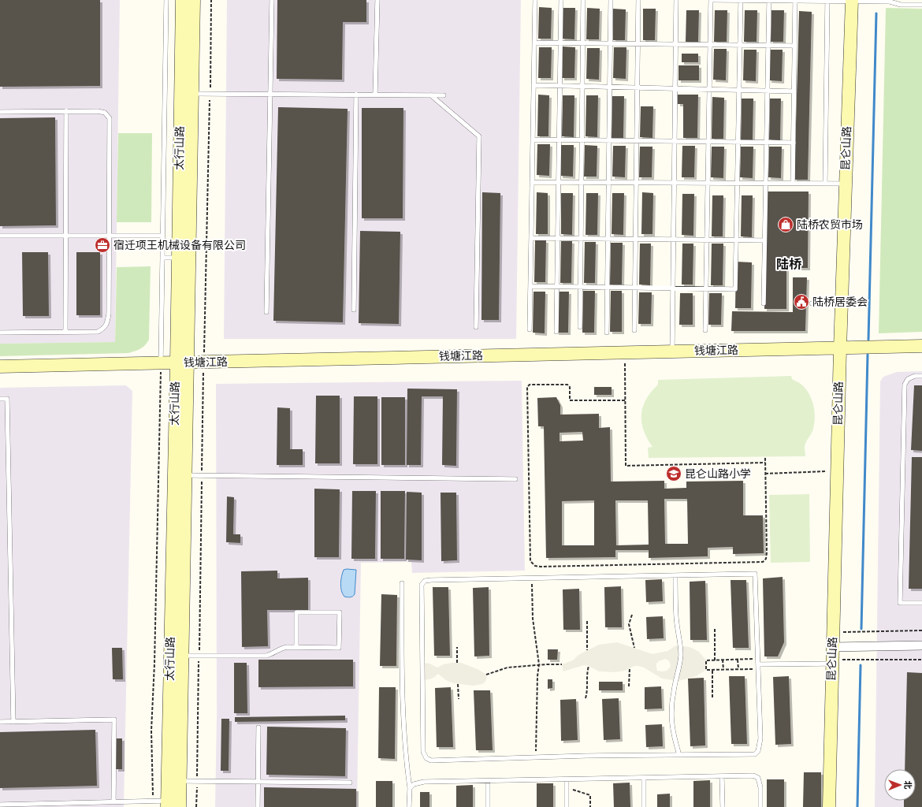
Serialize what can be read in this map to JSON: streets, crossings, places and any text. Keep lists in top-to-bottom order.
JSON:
{
  "streets": {
    "street": ["太行山路", "昆仑山路", "钱塘江路"]
  },
  "crossings": [
    ["太行山路", "钱塘江路"],
    ["昆仑山路", "钱塘江路"]
  ],
  "districts": ["陆桥"],
  "places": {
    "shop": ["陆桥农贸市场"],
    "office": ["宿迁项王机械设备有限公司"],
    "public building": ["陆桥居委会"],
    "school or university": ["昆仑山路小学"]
  },
  "north": "right"
}
